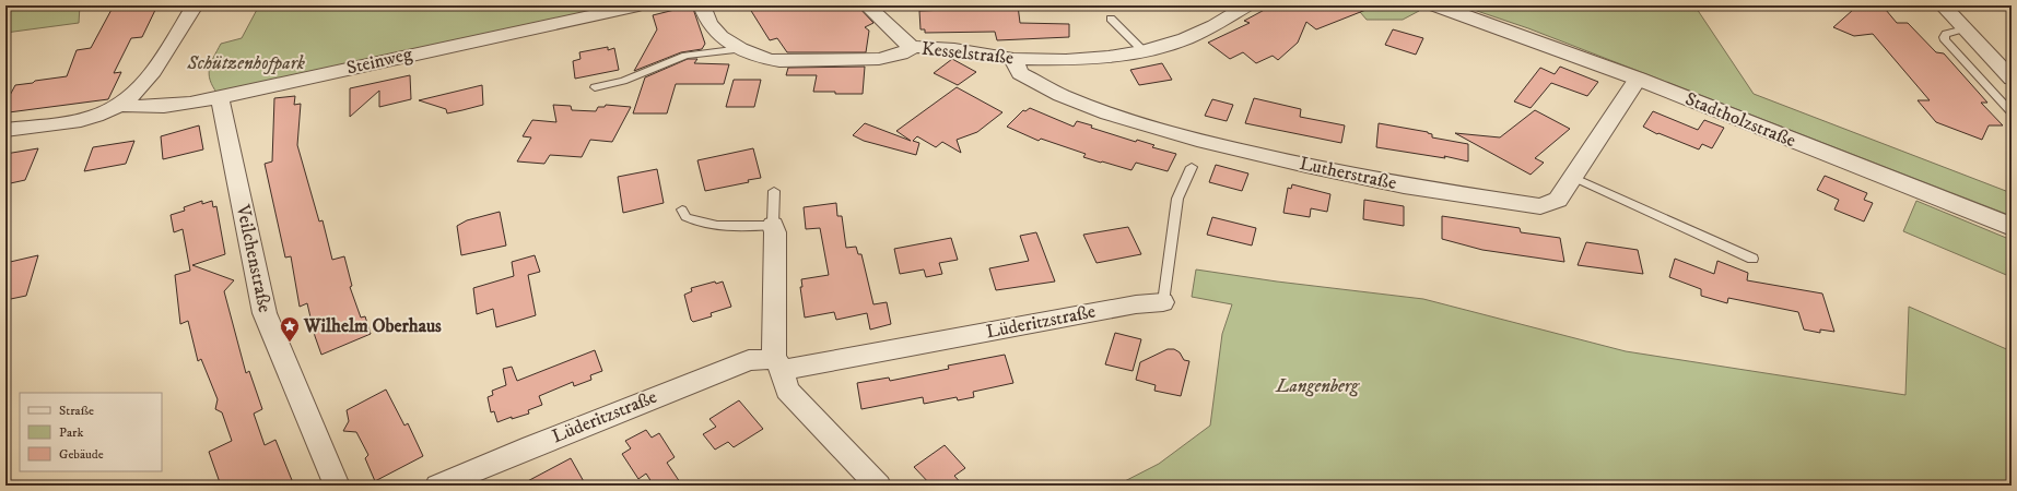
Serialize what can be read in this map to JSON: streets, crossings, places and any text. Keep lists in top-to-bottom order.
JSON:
{
  "streets": {
    "street": [
      "Kesselstraße",
      "Steinweg",
      "Stadtholzstraße",
      "Lutherstraße",
      "Veilchenstraße",
      "Lüderitzstraße"
    ]
  },
  "crossings": [
    ["Kesselstraße", "Lutherstraße"],
    ["Steinweg", "Veilchenstraße"],
    ["Stadtholzstraße", "Lutherstraße"]
  ],
  "parks": ["Schützenhofpark", "Langenberg"],
  "places": {
    "place": ["Wilhelm Oberhaus"]
  },
  "legend": ["Straße", "Park", "Gebäude"]
}
